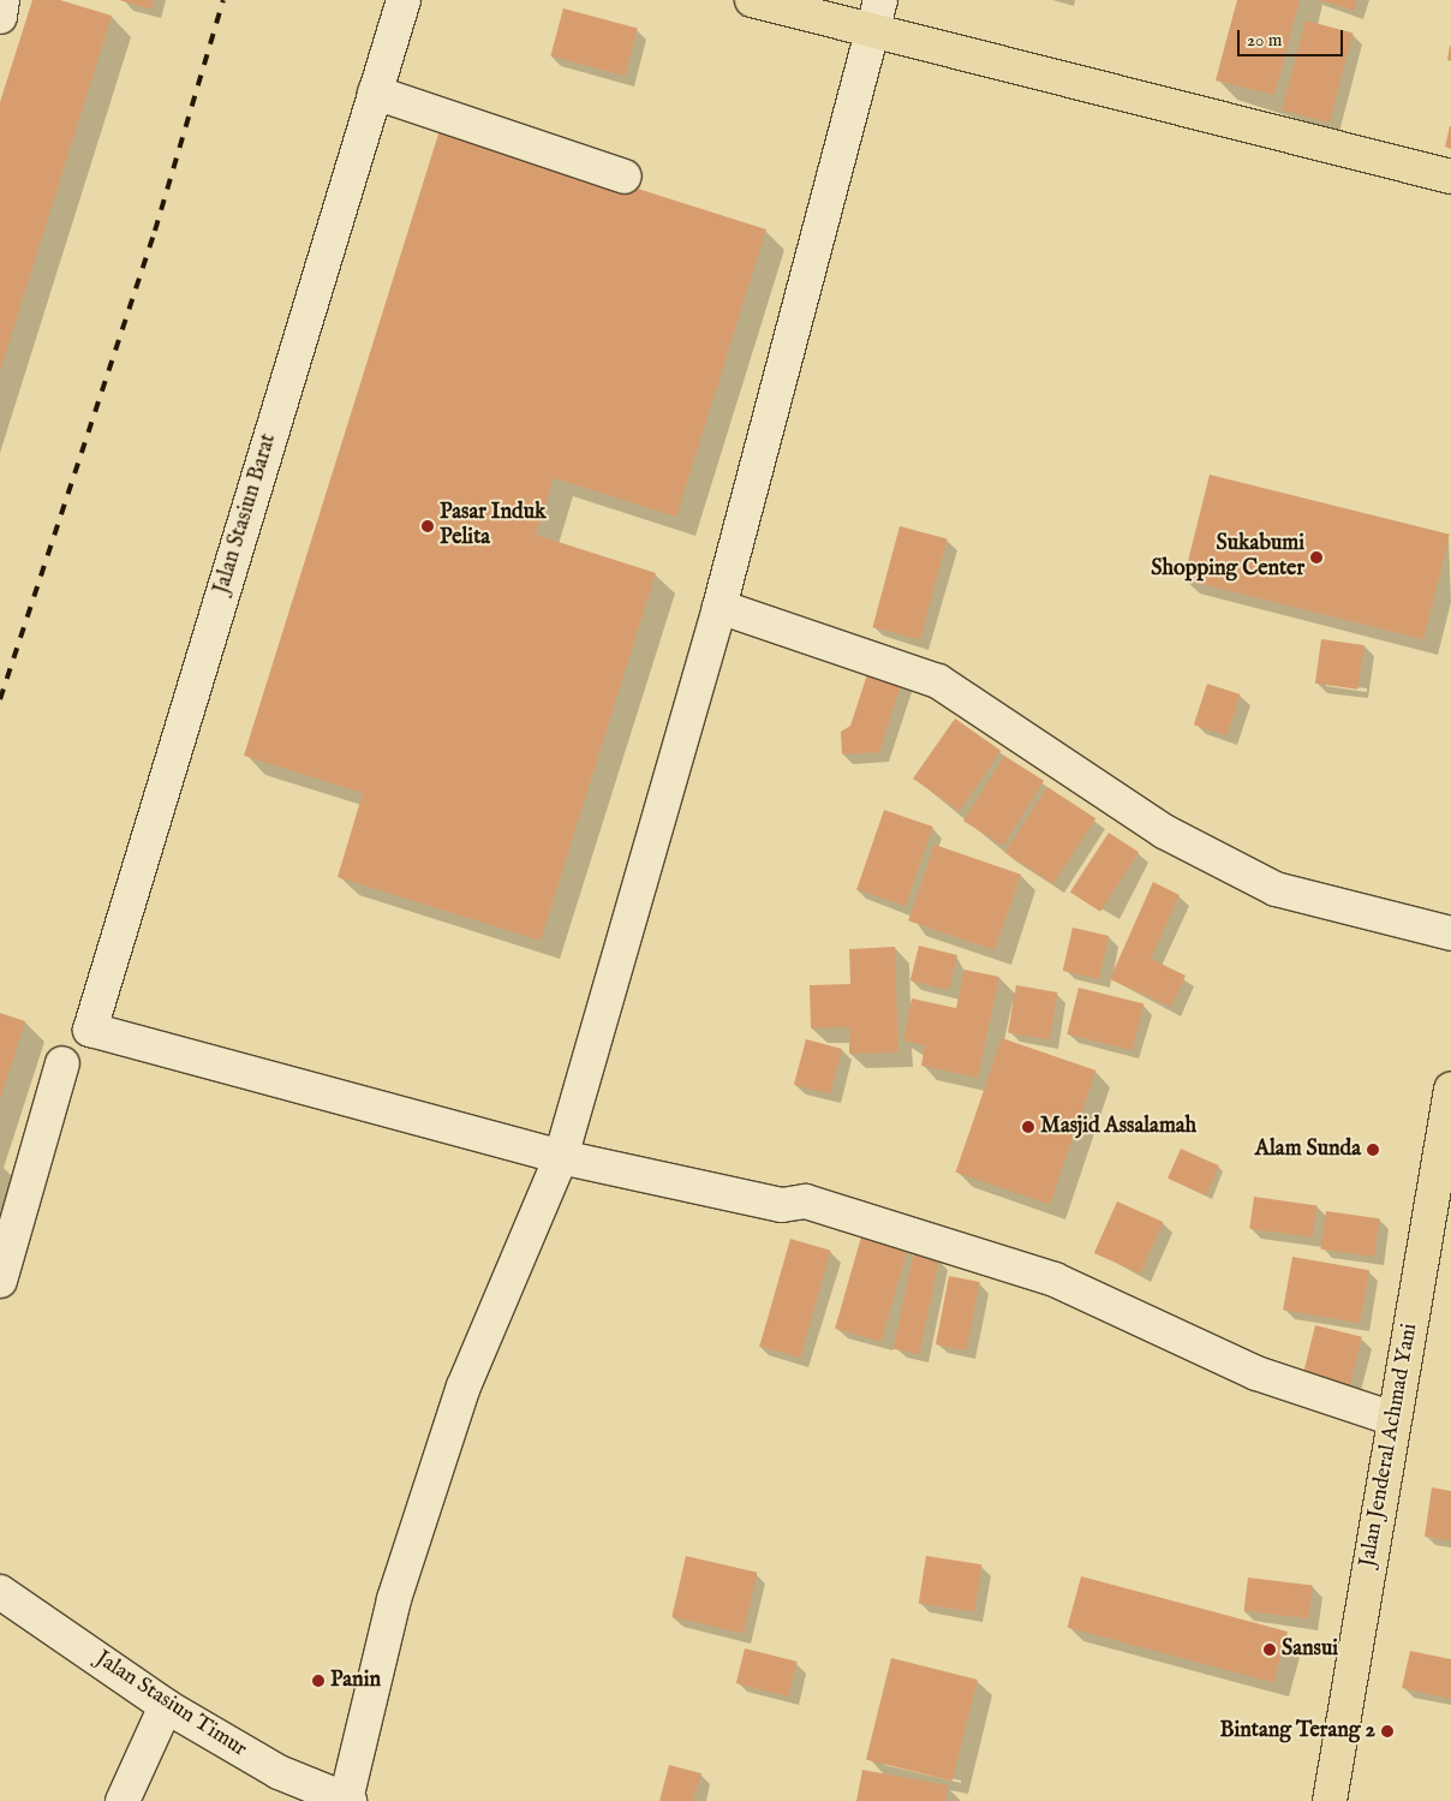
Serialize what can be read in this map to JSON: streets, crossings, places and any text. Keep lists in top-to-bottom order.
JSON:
{
  "streets": {
    "main road": ["Jalan Jenderal Achmad Yani"],
    "street": ["Jalan Stasiun Barat", "Jalan Stasiun Timur"]
  },
  "places": [
    "Pasar Induk Pelita",
    "Sukabumi Shopping Center",
    "Masjid Assalamah",
    "Alam Sunda",
    "Sansui",
    "Panin",
    "Bintang Terang 2"
  ],
  "scale_bar": "20 m"
}
